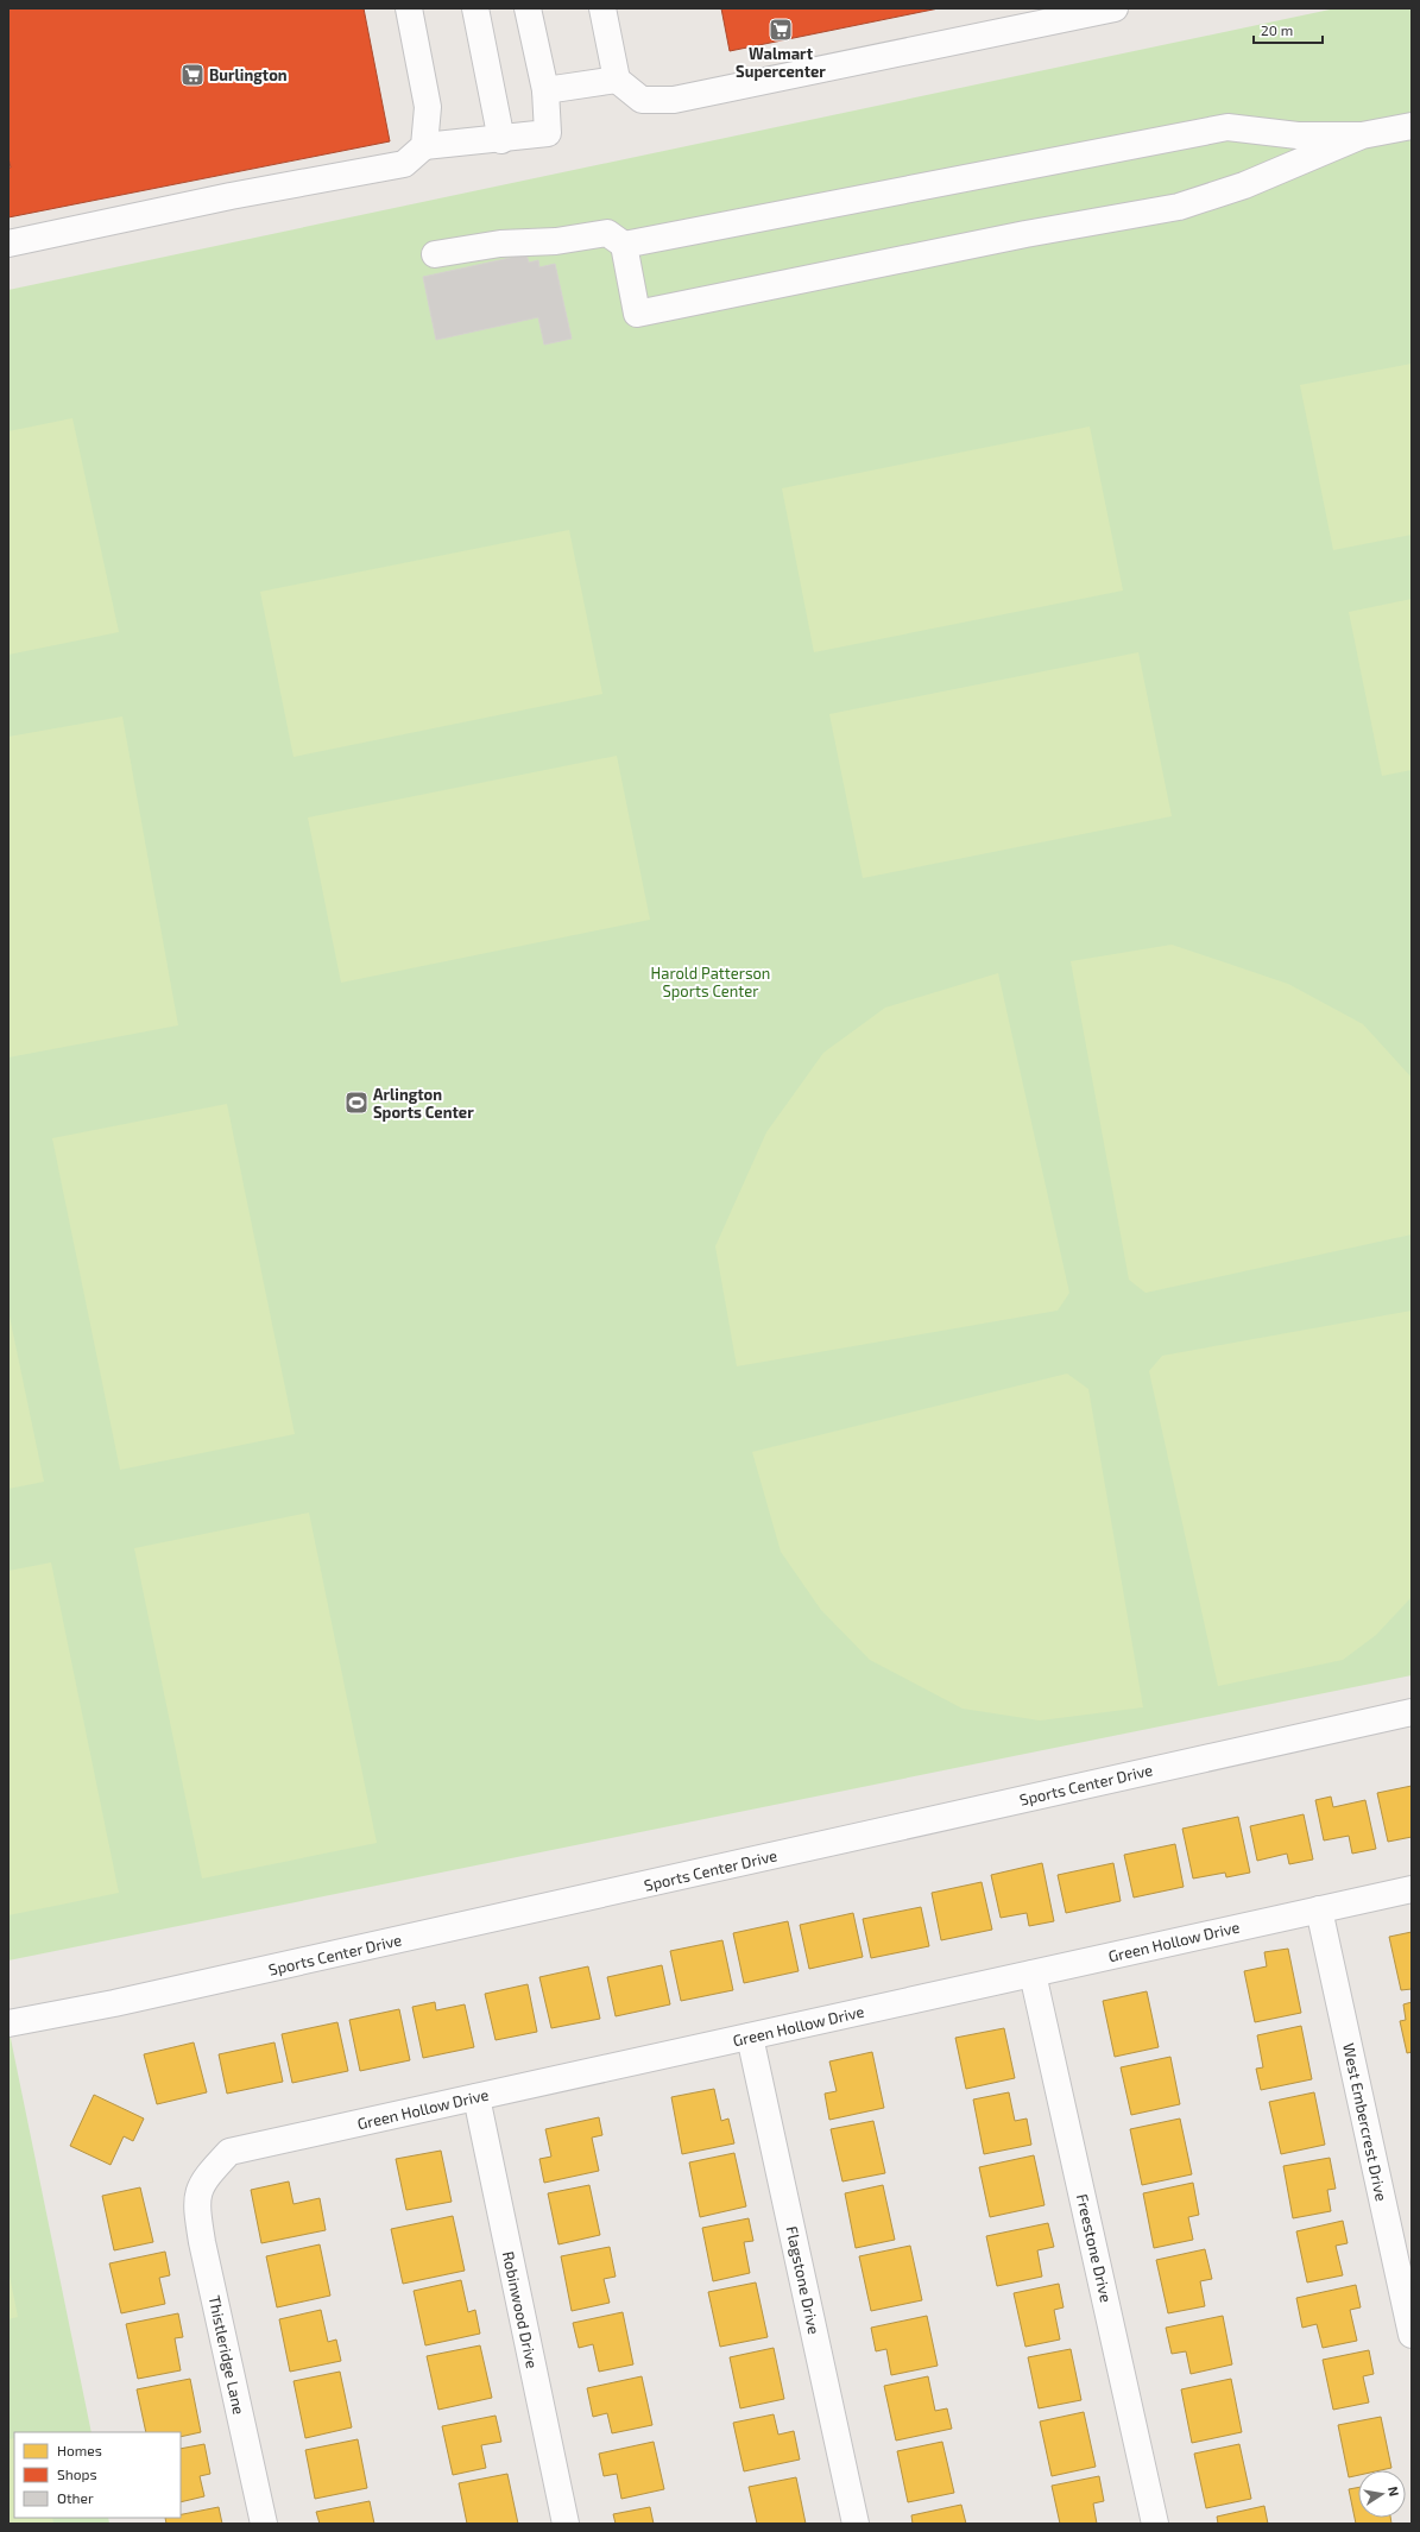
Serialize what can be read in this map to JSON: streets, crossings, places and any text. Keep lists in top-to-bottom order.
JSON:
{
  "streets": {
    "street": [
      "Sports Center Drive",
      "Green Hollow Drive",
      "West Embercrest Drive",
      "Freestone Drive",
      "Flagstone Drive",
      "Robinwood Drive",
      "Thistleridge Lane"
    ]
  },
  "crossings": [
    ["Green Hollow Drive", "West Embercrest Drive"],
    ["Green Hollow Drive", "Freestone Drive"],
    ["Green Hollow Drive", "Flagstone Drive"],
    ["Green Hollow Drive", "Robinwood Drive"],
    ["Green Hollow Drive", "Thistleridge Lane"]
  ],
  "parks": ["Harold Patterson Sports Center"],
  "places": {
    "supermarket": ["Walmart Supercenter", "Burlington"],
    "sports": ["Arlington Sports Center"]
  },
  "legend": ["Homes", "Shops", "Other"],
  "scale_bar": "20 m",
  "north": "right"
}
